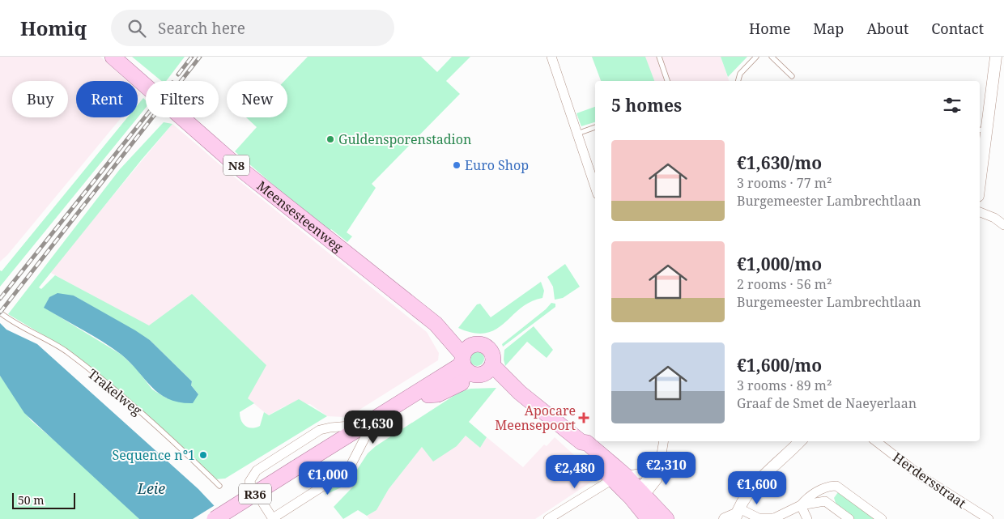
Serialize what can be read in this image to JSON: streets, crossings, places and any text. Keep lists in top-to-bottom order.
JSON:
{
  "streets": {
    "main road": ["N8", "Meensesteenweg", "R36"],
    "street": ["Herdersstraat"],
    "lane": ["Trakelweg"]
  },
  "crossings": [
    ["Meensesteenweg", "R36"]
  ],
  "water": ["Leie"],
  "places": {
    "other": ["Guldensporenstadion", "Euro Shop", "Sequence n°1"],
    "health": ["Apocare Meensepoort"]
  },
  "scale_bar": "50 m",
  "page": {
    "header": "Homiq",
    "search": "Search here",
    "nav": [
      "Home",
      "Map",
      "About",
      "Contact"
    ],
    "chip": [
      "Buy",
      "Rent",
      "Filters",
      "New"
    ],
    "heading": "5 homes",
    "list": [
      {
        "name": "€1,630/mo",
        "note": "3 rooms · 77 m² · Burgemeester Lambrechtlaan"
      },
      {
        "name": "€1,000/mo",
        "note": "2 rooms · 56 m² · Burgemeester Lambrechtlaan"
      },
      {
        "name": "€1,600/mo",
        "note": "3 rooms · 89 m² · Graaf de Smet de Naeyerlaan"
      }
    ],
    "price": [
      "€1,630",
      "€2,310",
      "€2,480",
      "€1,000",
      "€1,600"
    ],
    "scale": "50 m"
  }
}
